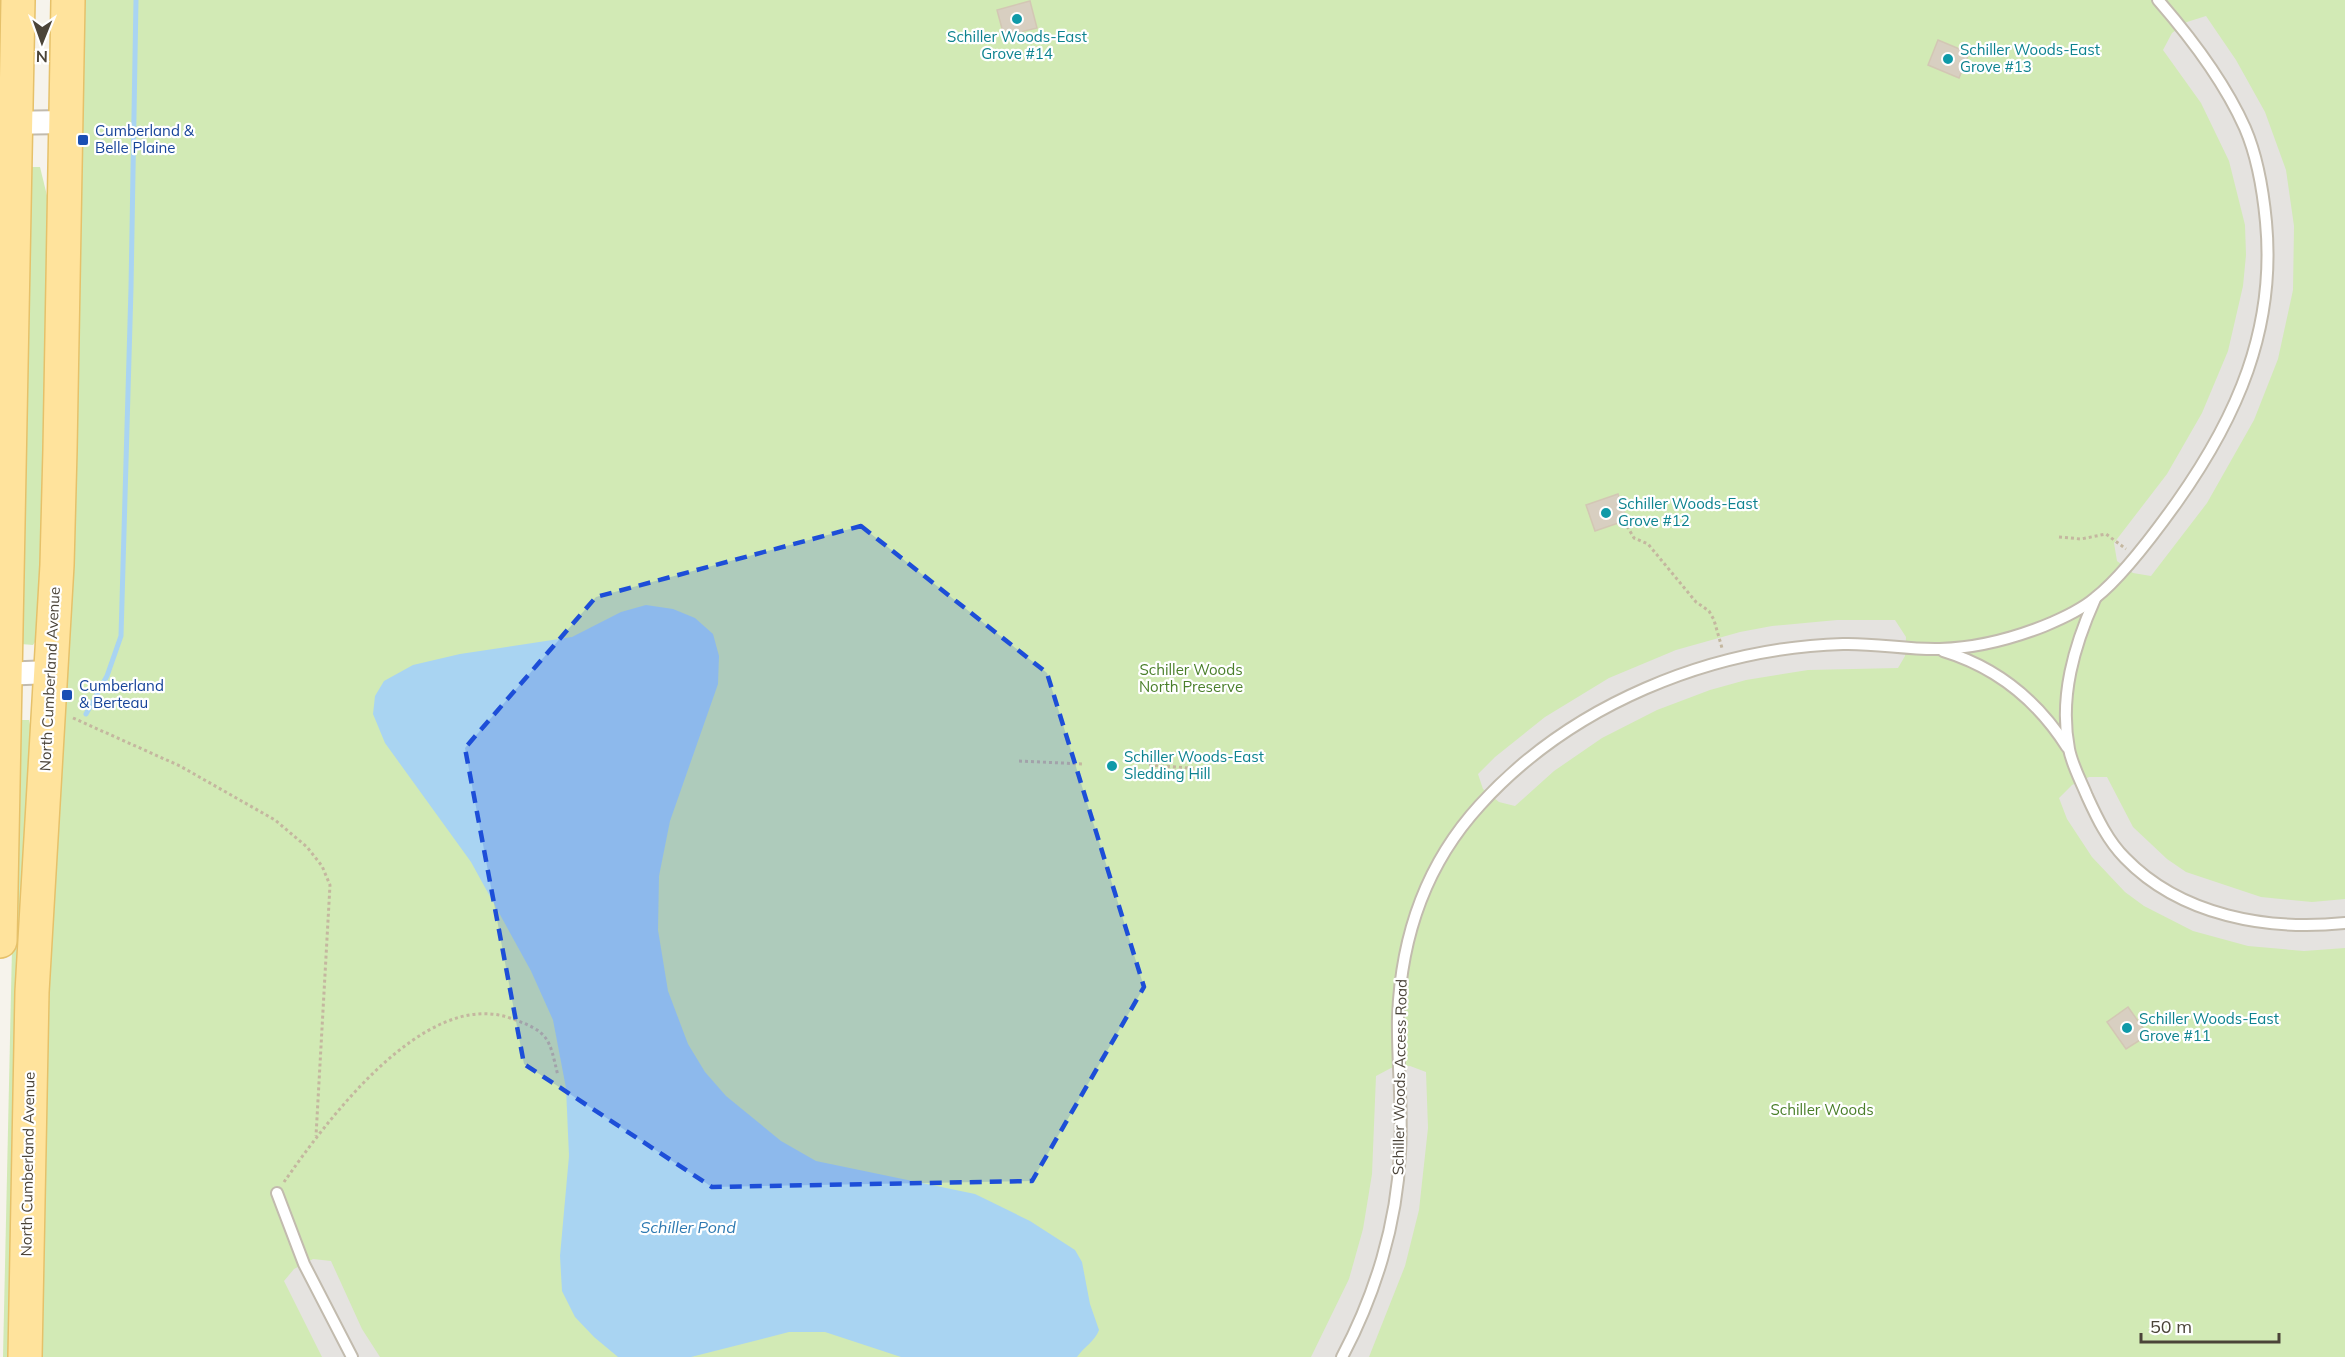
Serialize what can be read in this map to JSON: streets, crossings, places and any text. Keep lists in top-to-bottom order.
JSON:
{
  "streets": {
    "main road": ["North Cumberland Avenue"],
    "lane": ["Schiller Woods Access Road"]
  },
  "water": ["Schiller Pond"],
  "parks": ["Schiller Woods North Preserve", "Schiller Woods"],
  "places": {
    "other": [
      "Schiller Woods-East Grove #14",
      "Schiller Woods-East Grove #13",
      "Schiller Woods-East Grove #12",
      "Schiller Woods-East Sledding Hill",
      "Schiller Woods-East Grove #11"
    ],
    "transit": ["Cumberland & Belle Plaine", "Cumberland & Berteau"]
  },
  "scale_bar": "50 m",
  "north": "bottom"
}
